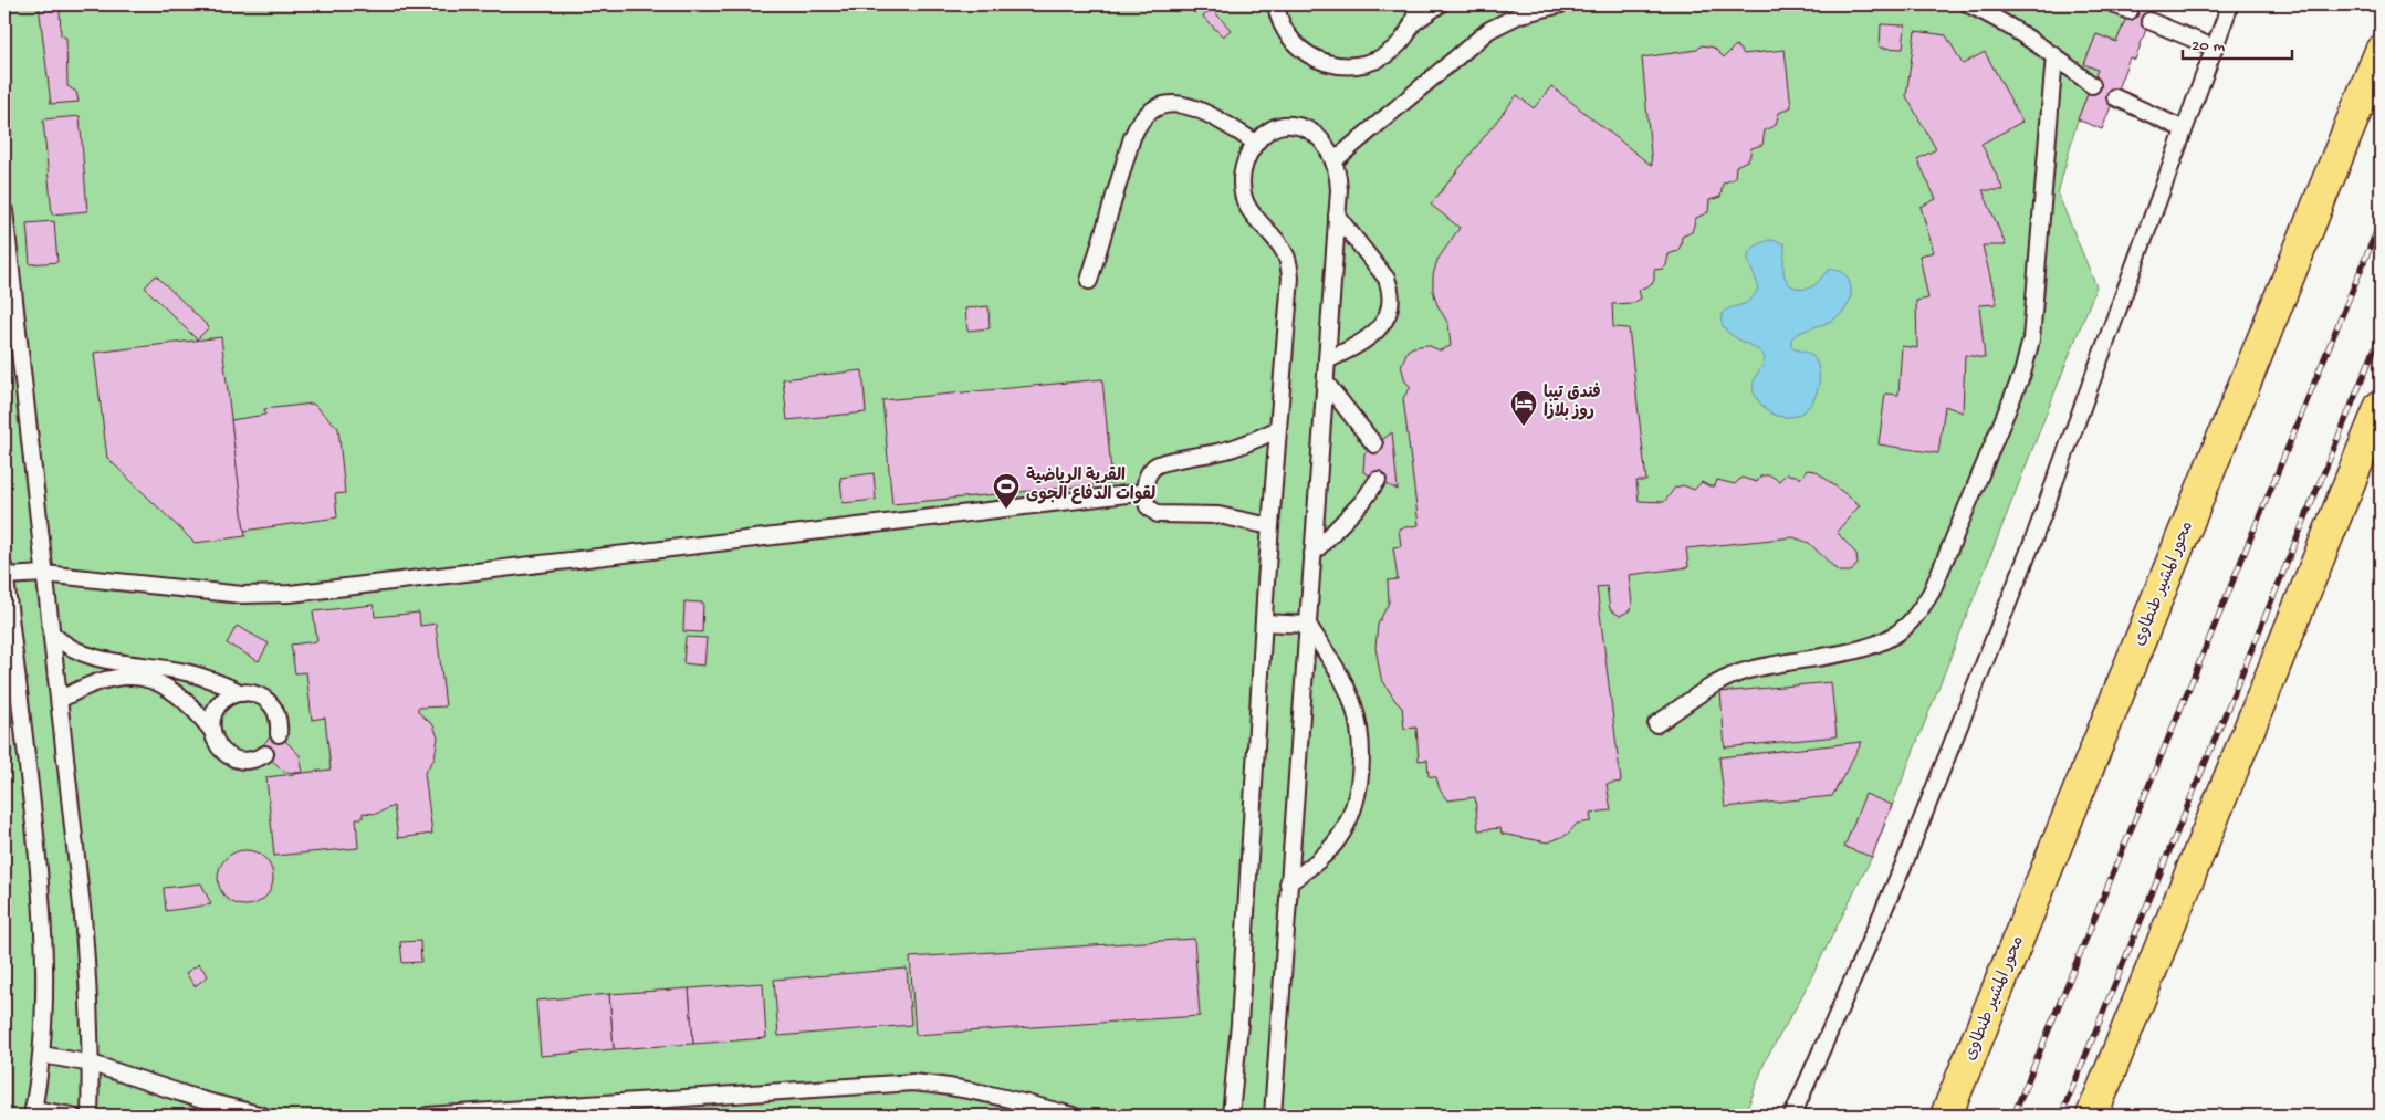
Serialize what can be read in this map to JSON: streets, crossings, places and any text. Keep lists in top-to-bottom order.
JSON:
{
  "streets": {
    "highway": ["محور المشير طنطاوى"]
  },
  "places": {
    "hotel": ["فندق تيبا روز بلازا"],
    "sports": ["القرية الرياضية لقوات الدفاع الجوى"]
  },
  "scale_bar": "20 m"
}
